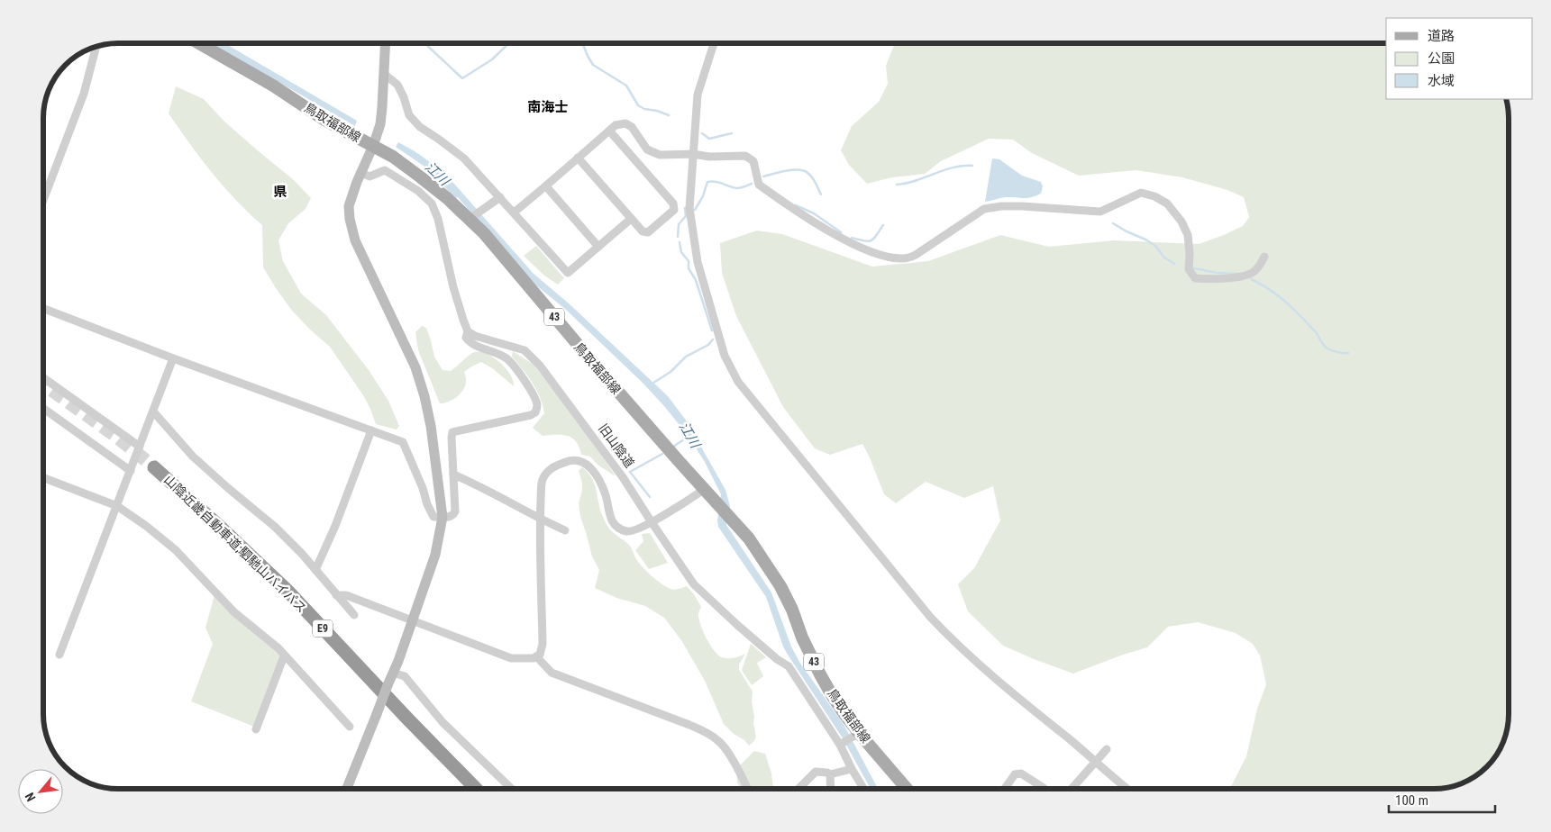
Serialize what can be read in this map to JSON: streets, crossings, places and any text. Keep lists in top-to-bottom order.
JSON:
{
  "streets": {
    "highway": ["山陰近畿自動車道;駟馳山バイパス", "E9"],
    "main road": ["鳥取福部線", "43"],
    "street": ["旧山陰道"]
  },
  "districts": ["南海士", "県"],
  "water": ["江川"],
  "legend": ["道路", "公園", "水域"],
  "scale_bar": "100 m",
  "north": "bottom left"
}
